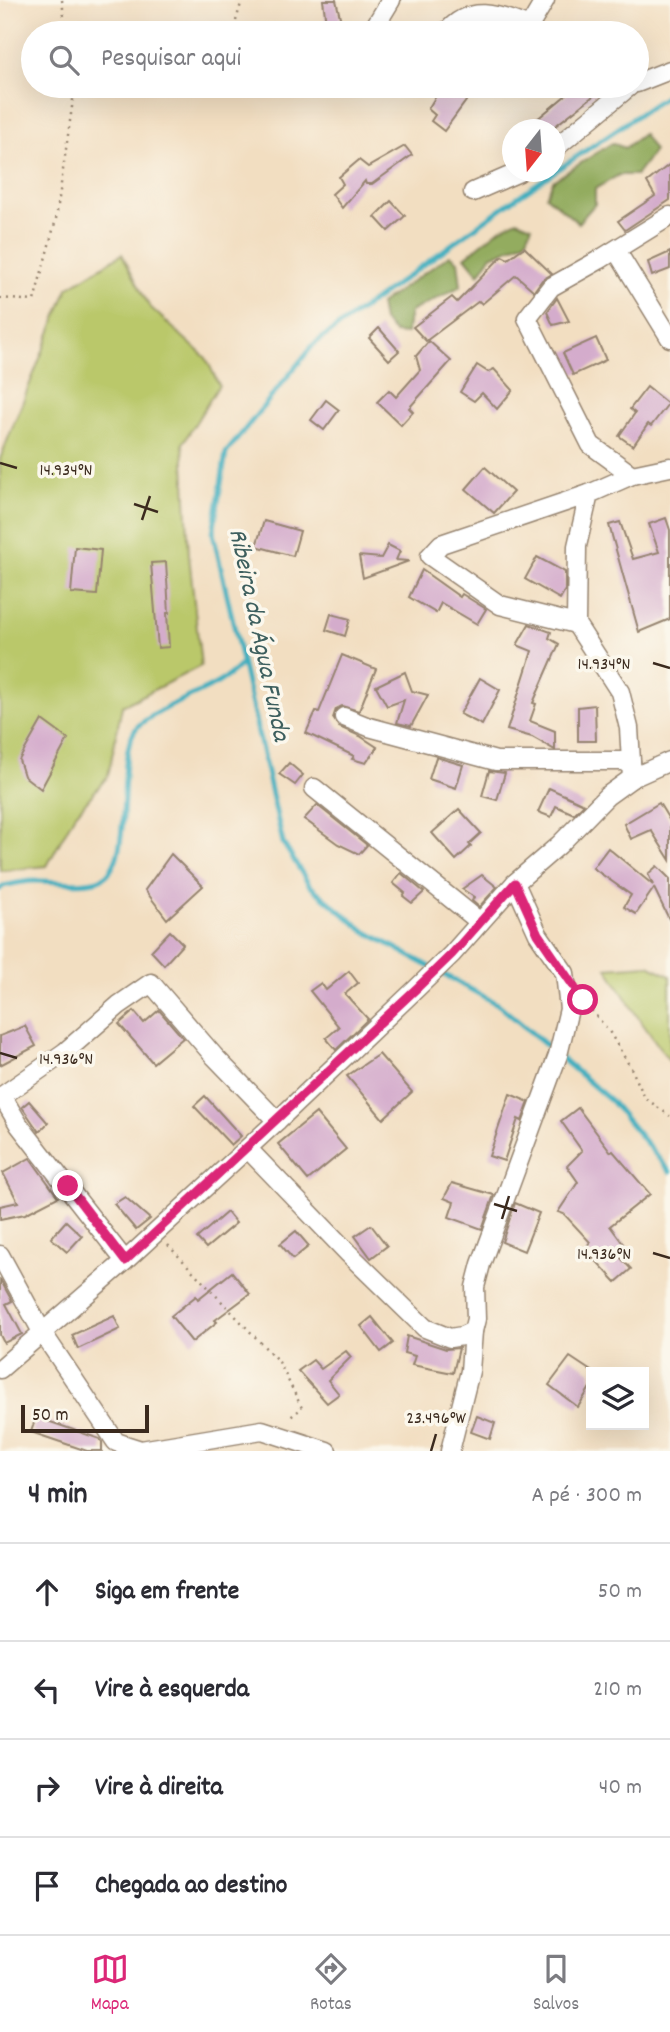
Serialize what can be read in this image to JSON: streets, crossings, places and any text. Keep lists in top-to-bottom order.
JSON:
{
  "water": ["Ribeira da Água Funda"],
  "scale_bar": "50 m",
  "north": "bottom",
  "page": {
    "search": "Pesquisar aqui",
    "scale": "50 m",
    "heading": ["4 min", "A pé · 300 m"],
    "list": [
      ["Siga em frente", "50 m"],
      ["Vire à esquerda", "210 m"],
      ["Vire à direita", "40 m"],
      "Chegada ao destino"
    ],
    "nav": ["Mapa", "Rotas", "Salvos"]
  },
  "coordinates": ["14.934°N", "14.936°N", "23.496°W"]
}
